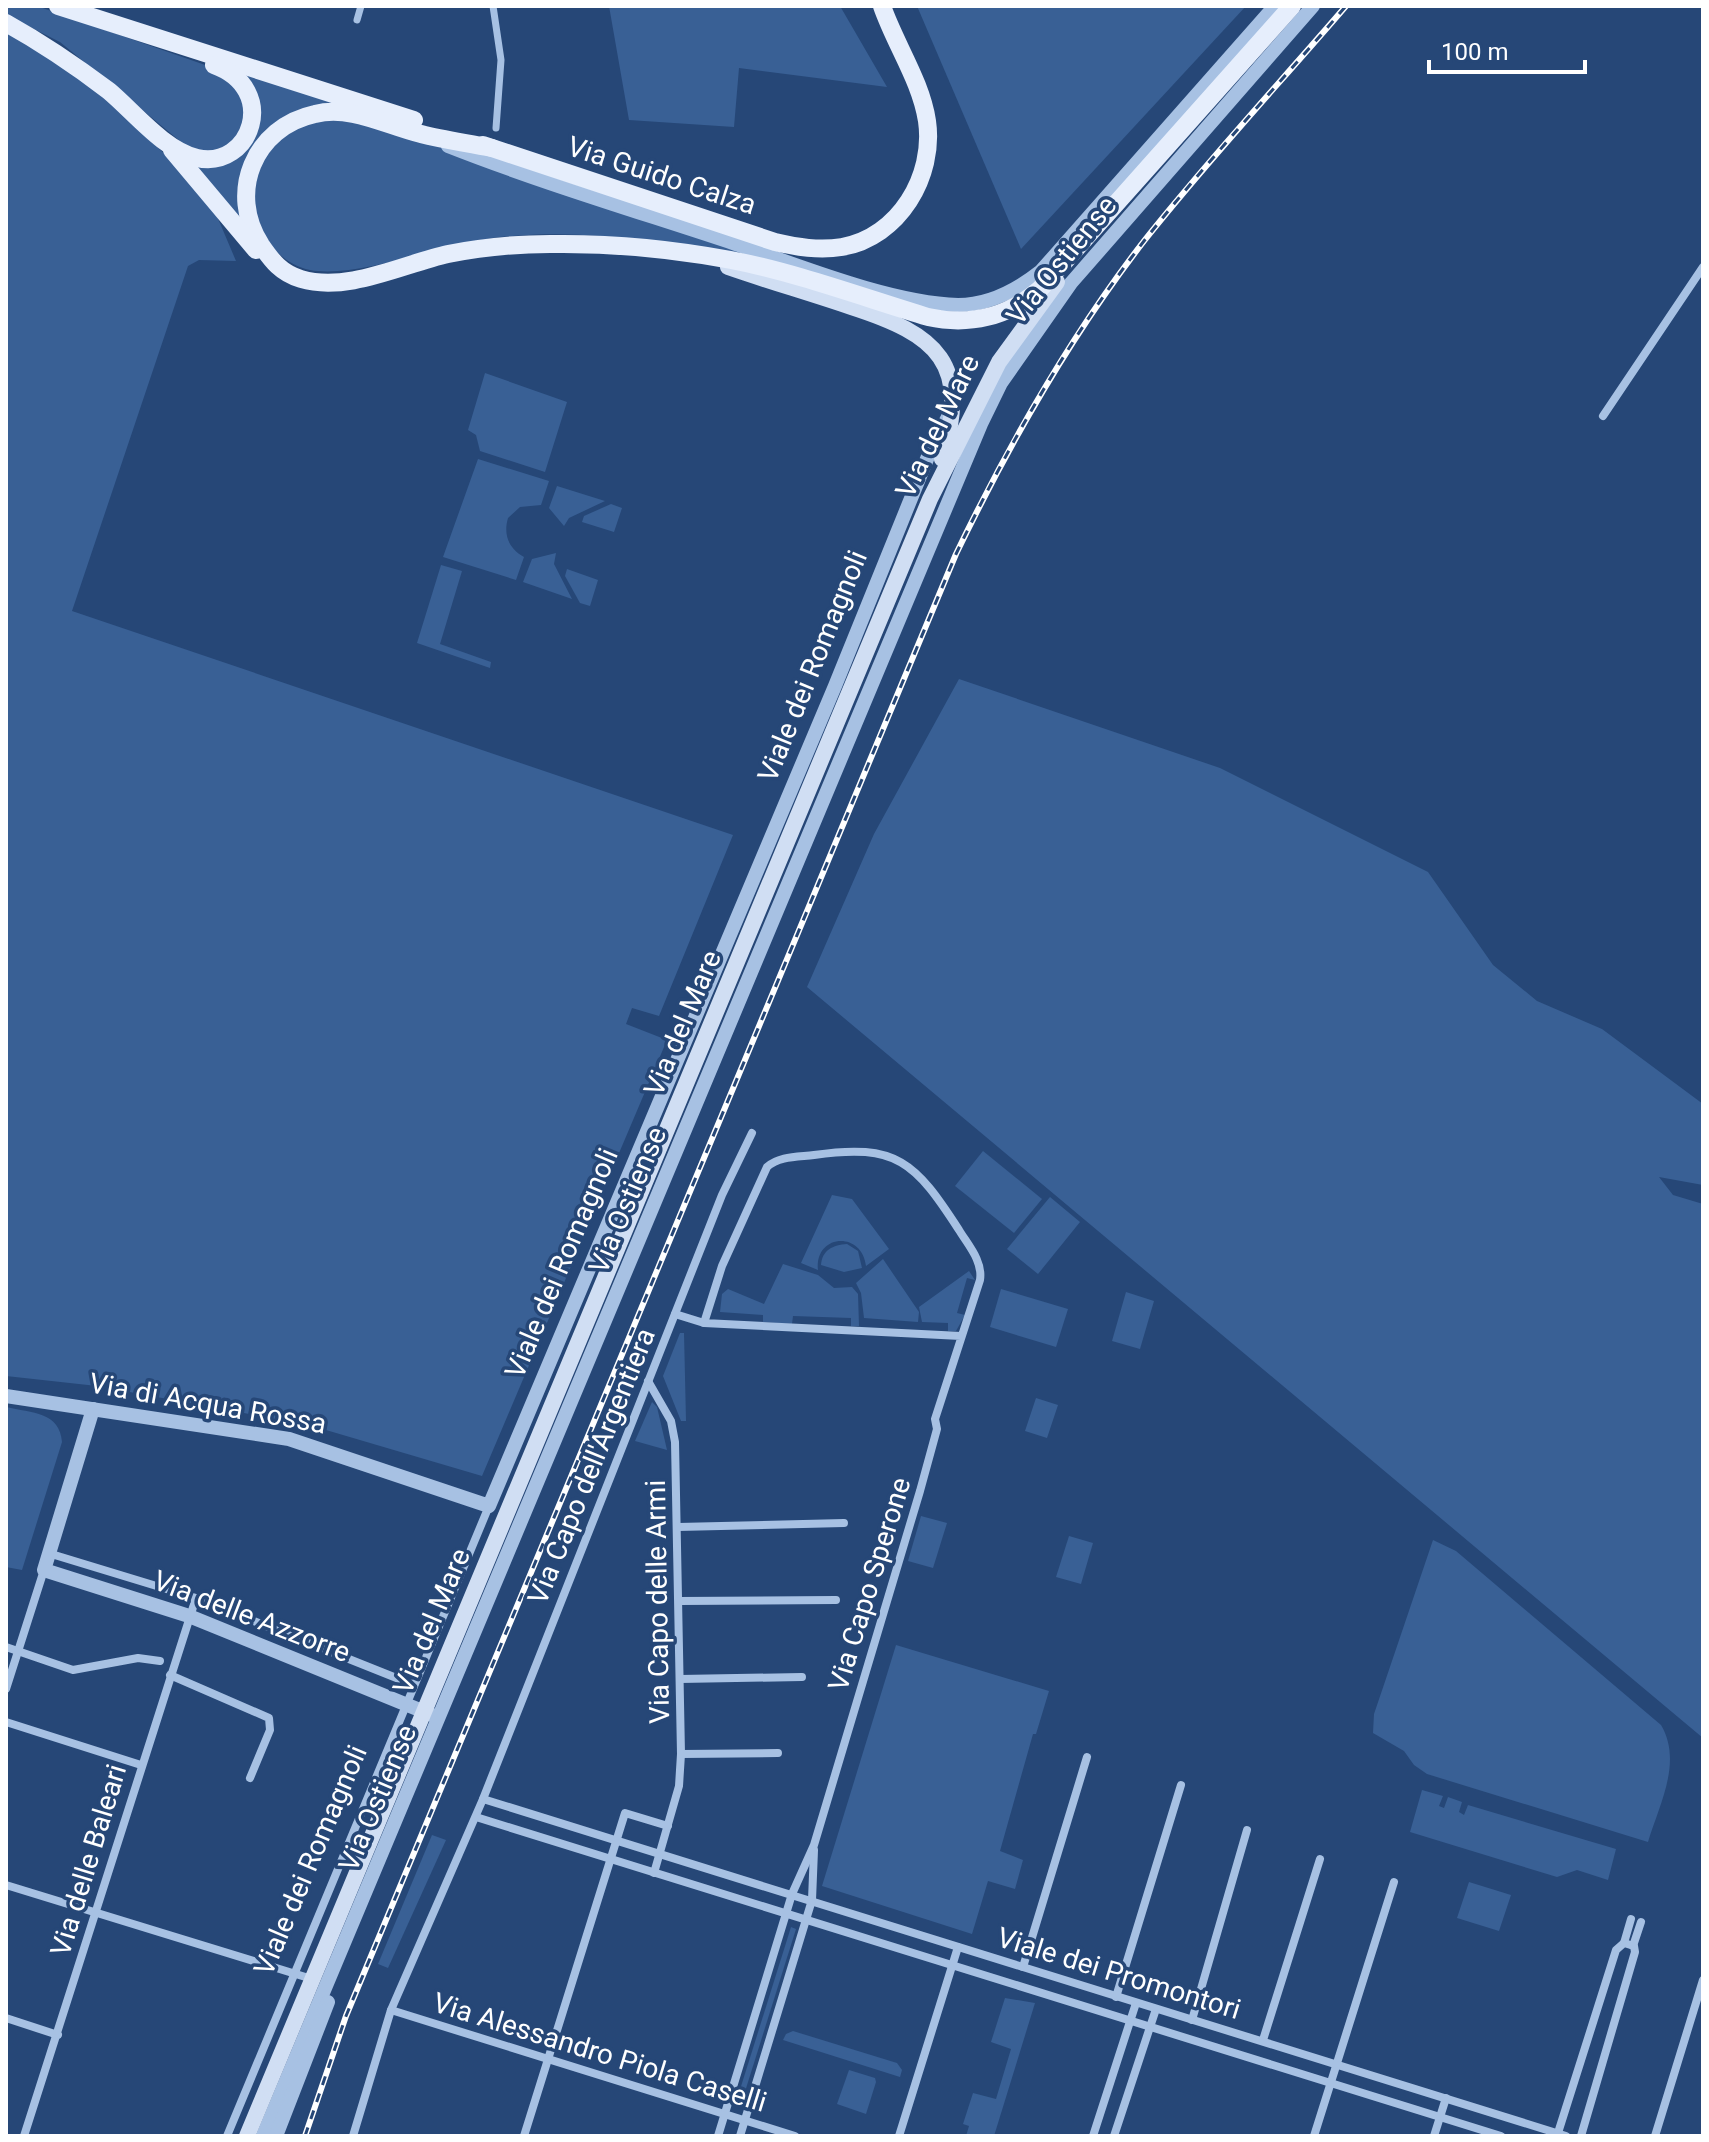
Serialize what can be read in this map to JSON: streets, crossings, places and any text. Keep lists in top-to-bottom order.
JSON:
{
  "streets": {
    "main road": ["Via Guido Calza", "Via del Mare"],
    "street": [
      "Via Ostiense",
      "Viale dei Romagnoli",
      "Via di Acqua Rossa",
      "Via Capo dell'Argentiera",
      "Via Capo Sperone",
      "Via Capo delle Armi",
      "Via delle Azzorre",
      "Via delle Baleari",
      "Viale dei Promontori",
      "Via Alessandro Piola Caselli"
    ]
  },
  "crossings": [
    ["Via Ostiense", "Via del Mare"],
    ["Via Ostiense", "Via delle Azzorre"],
    ["Via del Mare", "Via delle Azzorre"],
    ["Viale dei Romagnoli", "Via di Acqua Rossa"],
    ["Viale dei Romagnoli", "Via delle Azzorre"],
    ["Via Capo dell'Argentiera", "Via Capo delle Armi"],
    ["Via Capo dell'Argentiera", "Viale dei Promontori"],
    ["Via Capo dell'Argentiera", "Via Alessandro Piola Caselli"],
    ["Via Capo Sperone", "Viale dei Promontori"],
    ["Via Capo Sperone", "Via Alessandro Piola Caselli"],
    ["Via delle Azzorre", "Via delle Baleari"]
  ],
  "scale_bar": "100 m"
}
